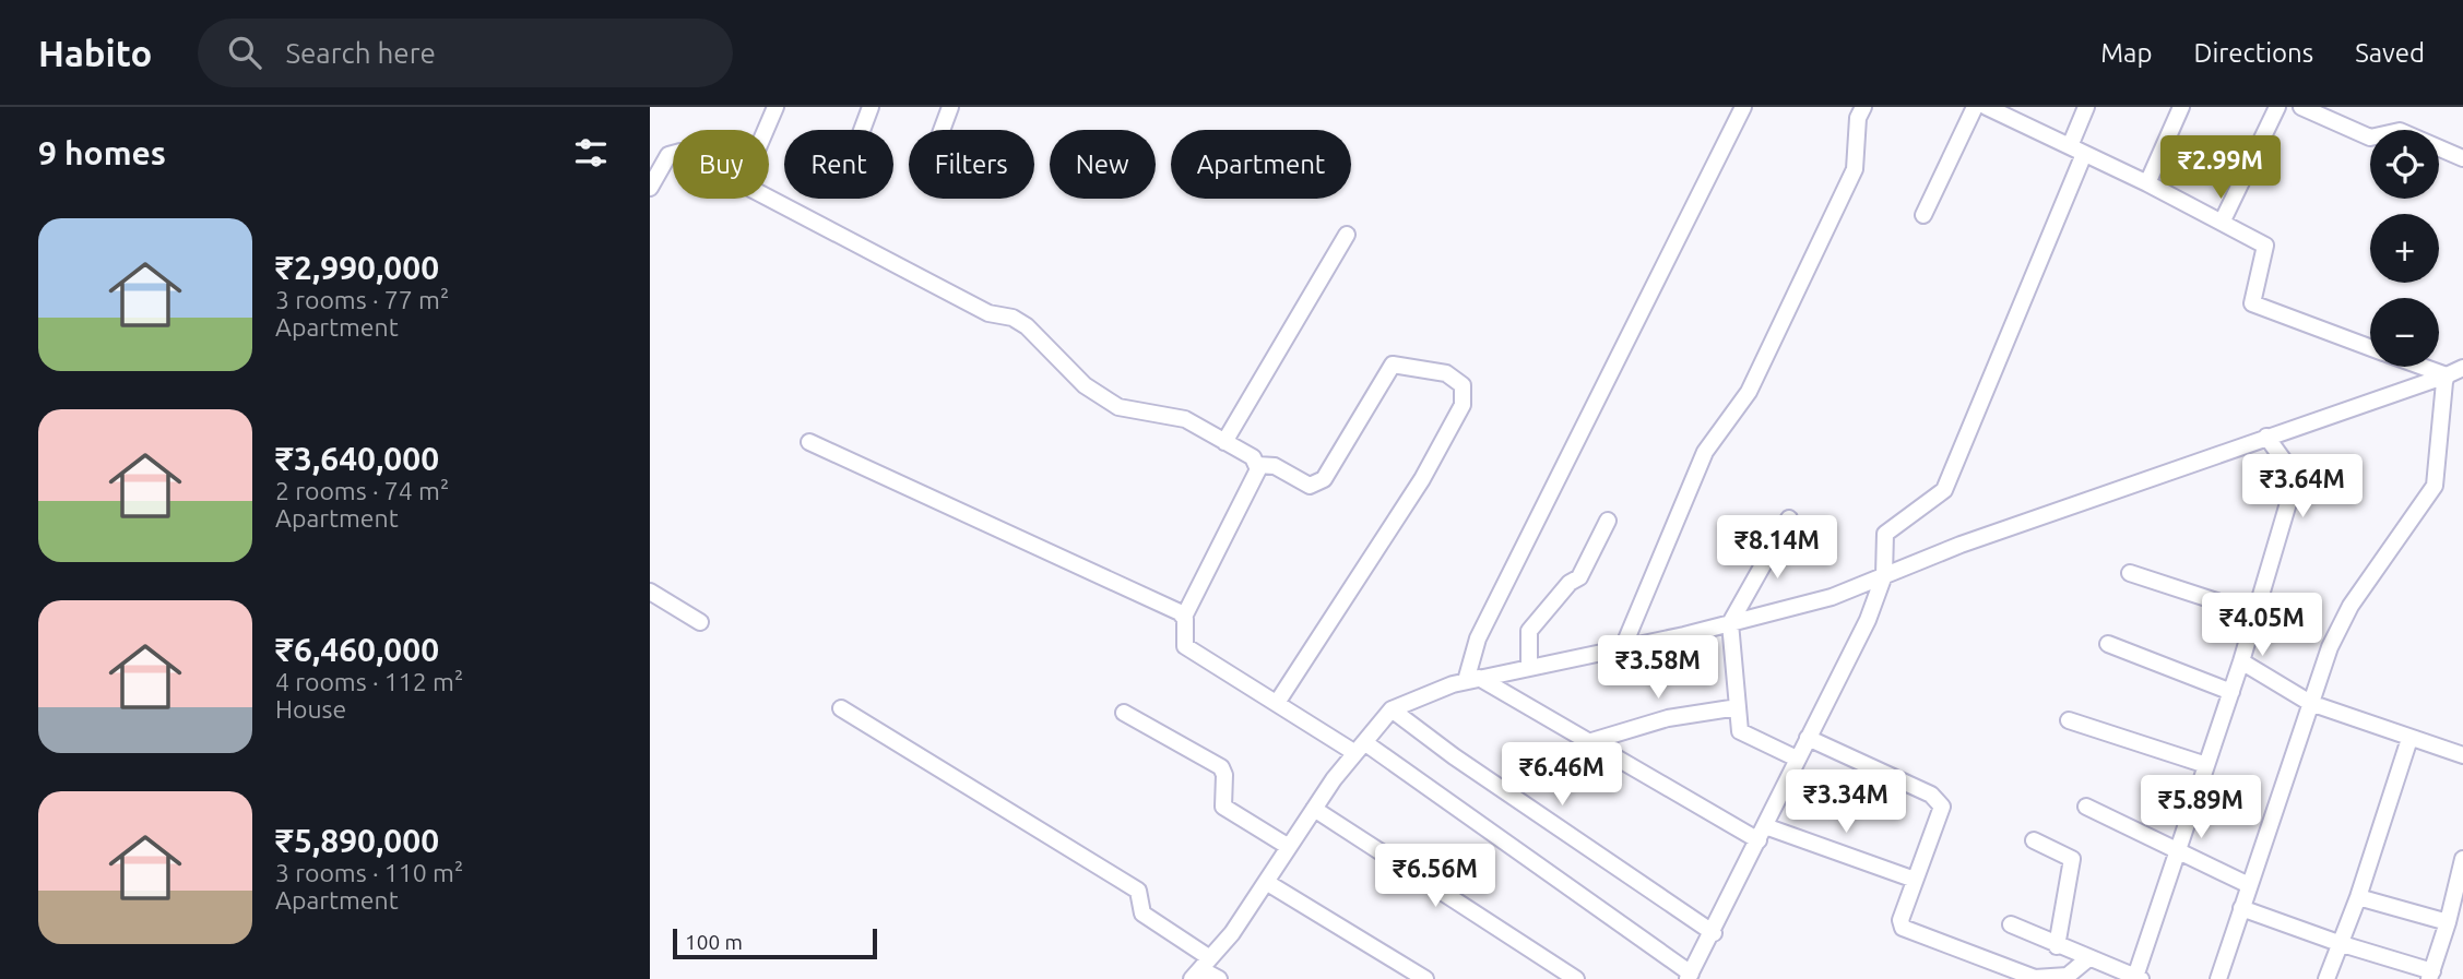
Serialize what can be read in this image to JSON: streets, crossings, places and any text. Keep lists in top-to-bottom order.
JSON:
{
  "scale_bar": "100 m",
  "page": {
    "header": "Habito",
    "search": "Search here",
    "nav": ["Map", "Directions", "Saved"],
    "heading": "9 homes",
    "map_buttons": ["+", "−"],
    "chip": [
      "Buy",
      "Rent",
      "Filters",
      "New",
      "Apartment"
    ],
    "price": [
      "₹2.99M",
      "₹3.64M",
      "₹8.14M",
      "₹4.05M",
      "₹3.58M",
      "₹6.46M",
      "₹3.34M",
      "₹5.89M",
      "₹6.56M"
    ],
    "list": [
      {
        "name": "₹2,990,000",
        "note": "3 rooms · 77 m² · Apartment"
      },
      {
        "name": "₹3,640,000",
        "note": "2 rooms · 74 m² · Apartment"
      },
      {
        "name": "₹6,460,000",
        "note": "4 rooms · 112 m² · House"
      },
      {
        "name": "₹5,890,000",
        "note": "3 rooms · 110 m² · Apartment"
      }
    ],
    "scale": "100 m"
  }
}
